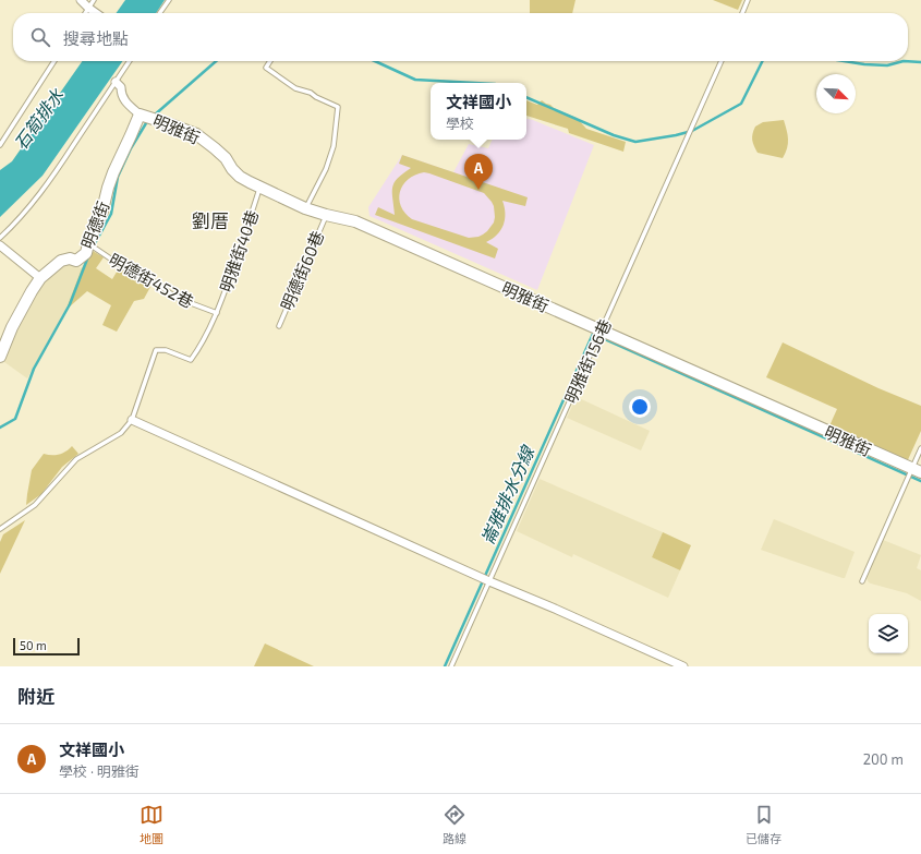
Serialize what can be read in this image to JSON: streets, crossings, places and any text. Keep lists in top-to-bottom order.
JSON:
{
  "streets": {
    "street": ["明雅街", "明德街"],
    "lane": [
      "明雅街40巷",
      "明德街60巷",
      "明德街452巷",
      "明雅街156巷"
    ]
  },
  "crossings": [
    ["明雅街", "明德街"],
    ["明雅街", "明雅街40巷"],
    ["明雅街", "明德街60巷"],
    ["明雅街", "明雅街156巷"],
    ["明德街", "明德街452巷"],
    ["明雅街40巷", "明德街452巷"]
  ],
  "districts": ["劉厝"],
  "water": ["石筍排水", "崙雅排水分線"],
  "scale_bar": "50 m",
  "north": "bottom right",
  "page": {
    "search": "搜尋地點",
    "popup": ["文祥國小", "學校"],
    "pins": "A",
    "scale": "50 m",
    "heading": "附近",
    "list": [
      {
        "mark": "A",
        "name": "文祥國小",
        "note": "學校 · 明雅街",
        "value": "200 m"
      }
    ],
    "nav": ["地圖", "路線", "已儲存"]
  }
}
